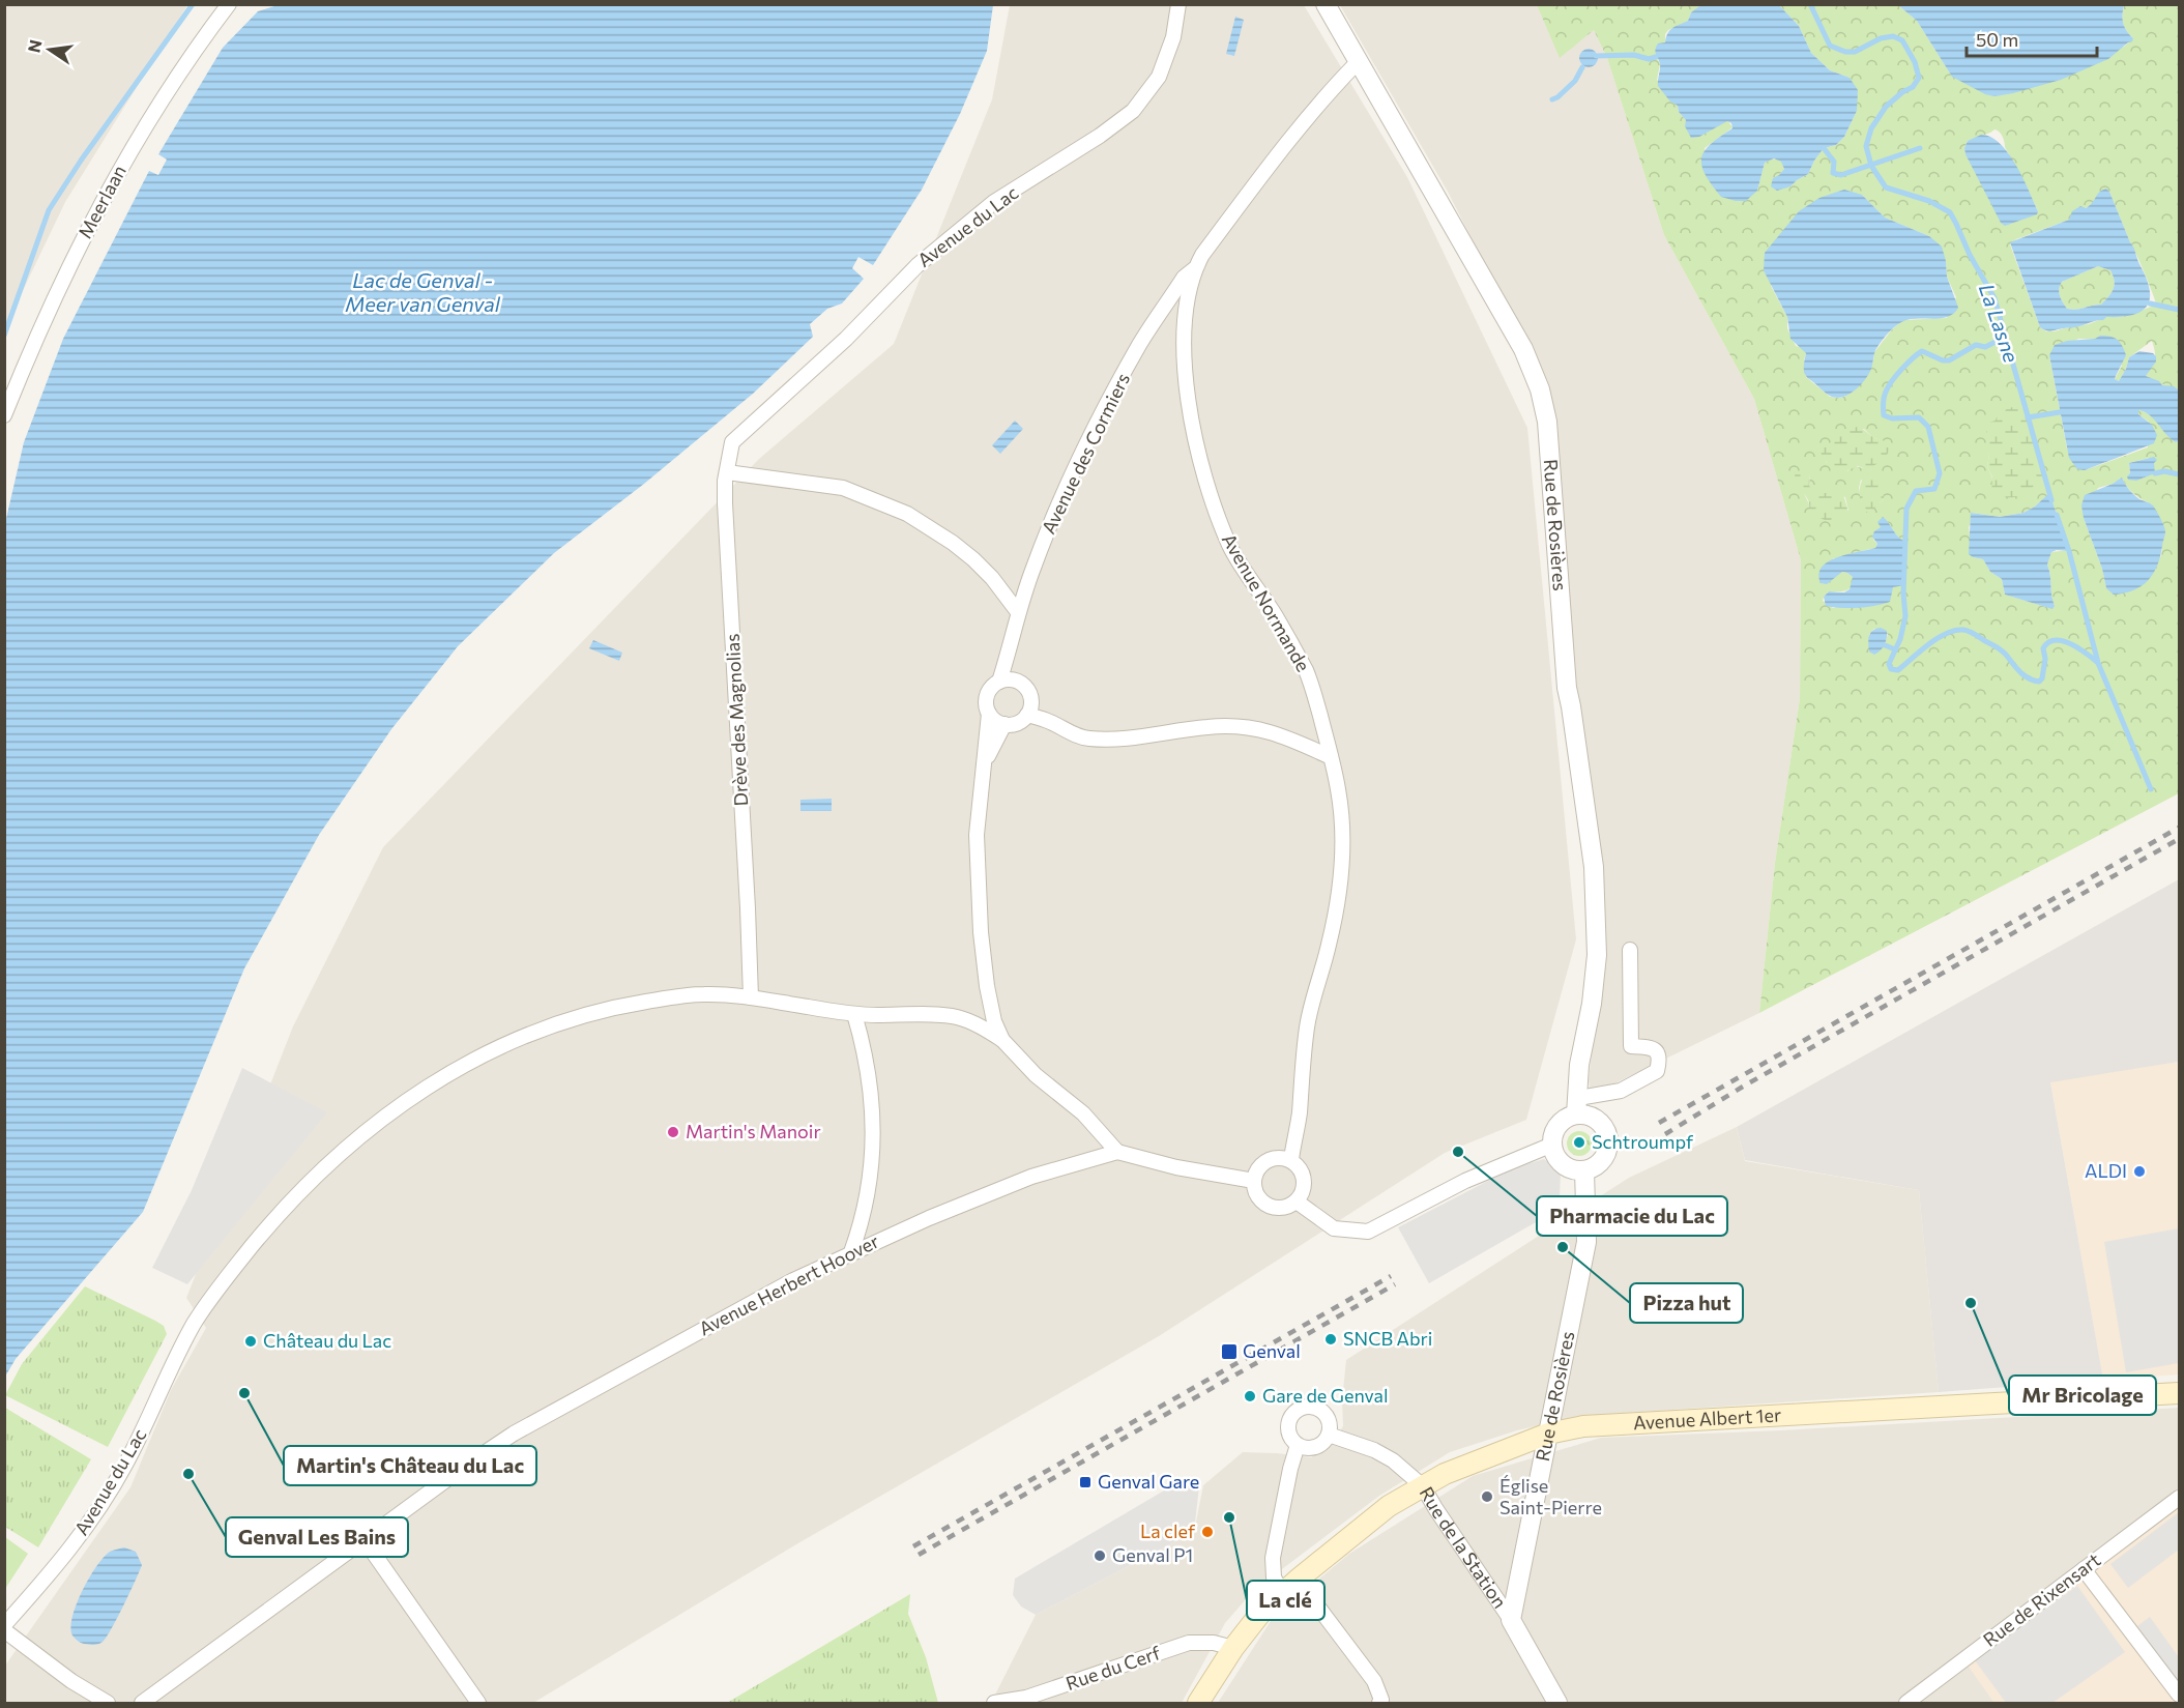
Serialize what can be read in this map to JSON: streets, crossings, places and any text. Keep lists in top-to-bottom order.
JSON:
{
  "streets": {
    "main road": ["Avenue Albert 1er"],
    "street": [
      "Meerlaan",
      "Avenue du Lac",
      "Avenue des Cormiers",
      "Rue de Rosières",
      "Avenue Normande",
      "Drève des Magnolias",
      "Avenue Herbert Hoover",
      "Rue de la Station",
      "Rue de Rixensart",
      "Rue du Cerf"
    ]
  },
  "crossings": [
    ["Avenue du Lac", "Avenue des Cormiers"],
    ["Avenue du Lac", "Drève des Magnolias"],
    ["Avenue des Cormiers", "Avenue Normande"],
    ["Avenue des Cormiers", "Avenue Herbert Hoover"],
    ["Rue de Rosières", "Avenue Normande"],
    ["Rue de Rosières", "Avenue Albert 1er"],
    ["Rue de Rosières", "Rue de la Station"],
    ["Avenue Albert 1er", "Rue de la Station"],
    ["Avenue Albert 1er", "Rue du Cerf"]
  ],
  "water": ["Lac de Genval - Meer van Genval", "La Lasne"],
  "places": {
    "other": [
      "Martin's Manoir",
      "Schtroumpf",
      "Pharmacie du Lac",
      "ALDI",
      "Pizza hut",
      "Mr Bricolage",
      "SNCB Abri",
      "Château du Lac",
      "Martin's Château du Lac",
      "Gare de Genval",
      "Genval Les Bains",
      "Église Saint-Pierre",
      "La clé",
      "La clef",
      "Genval P1"
    ],
    "transit": ["Genval", "Genval Gare"]
  },
  "scale_bar": "50 m",
  "north": "left"
}
